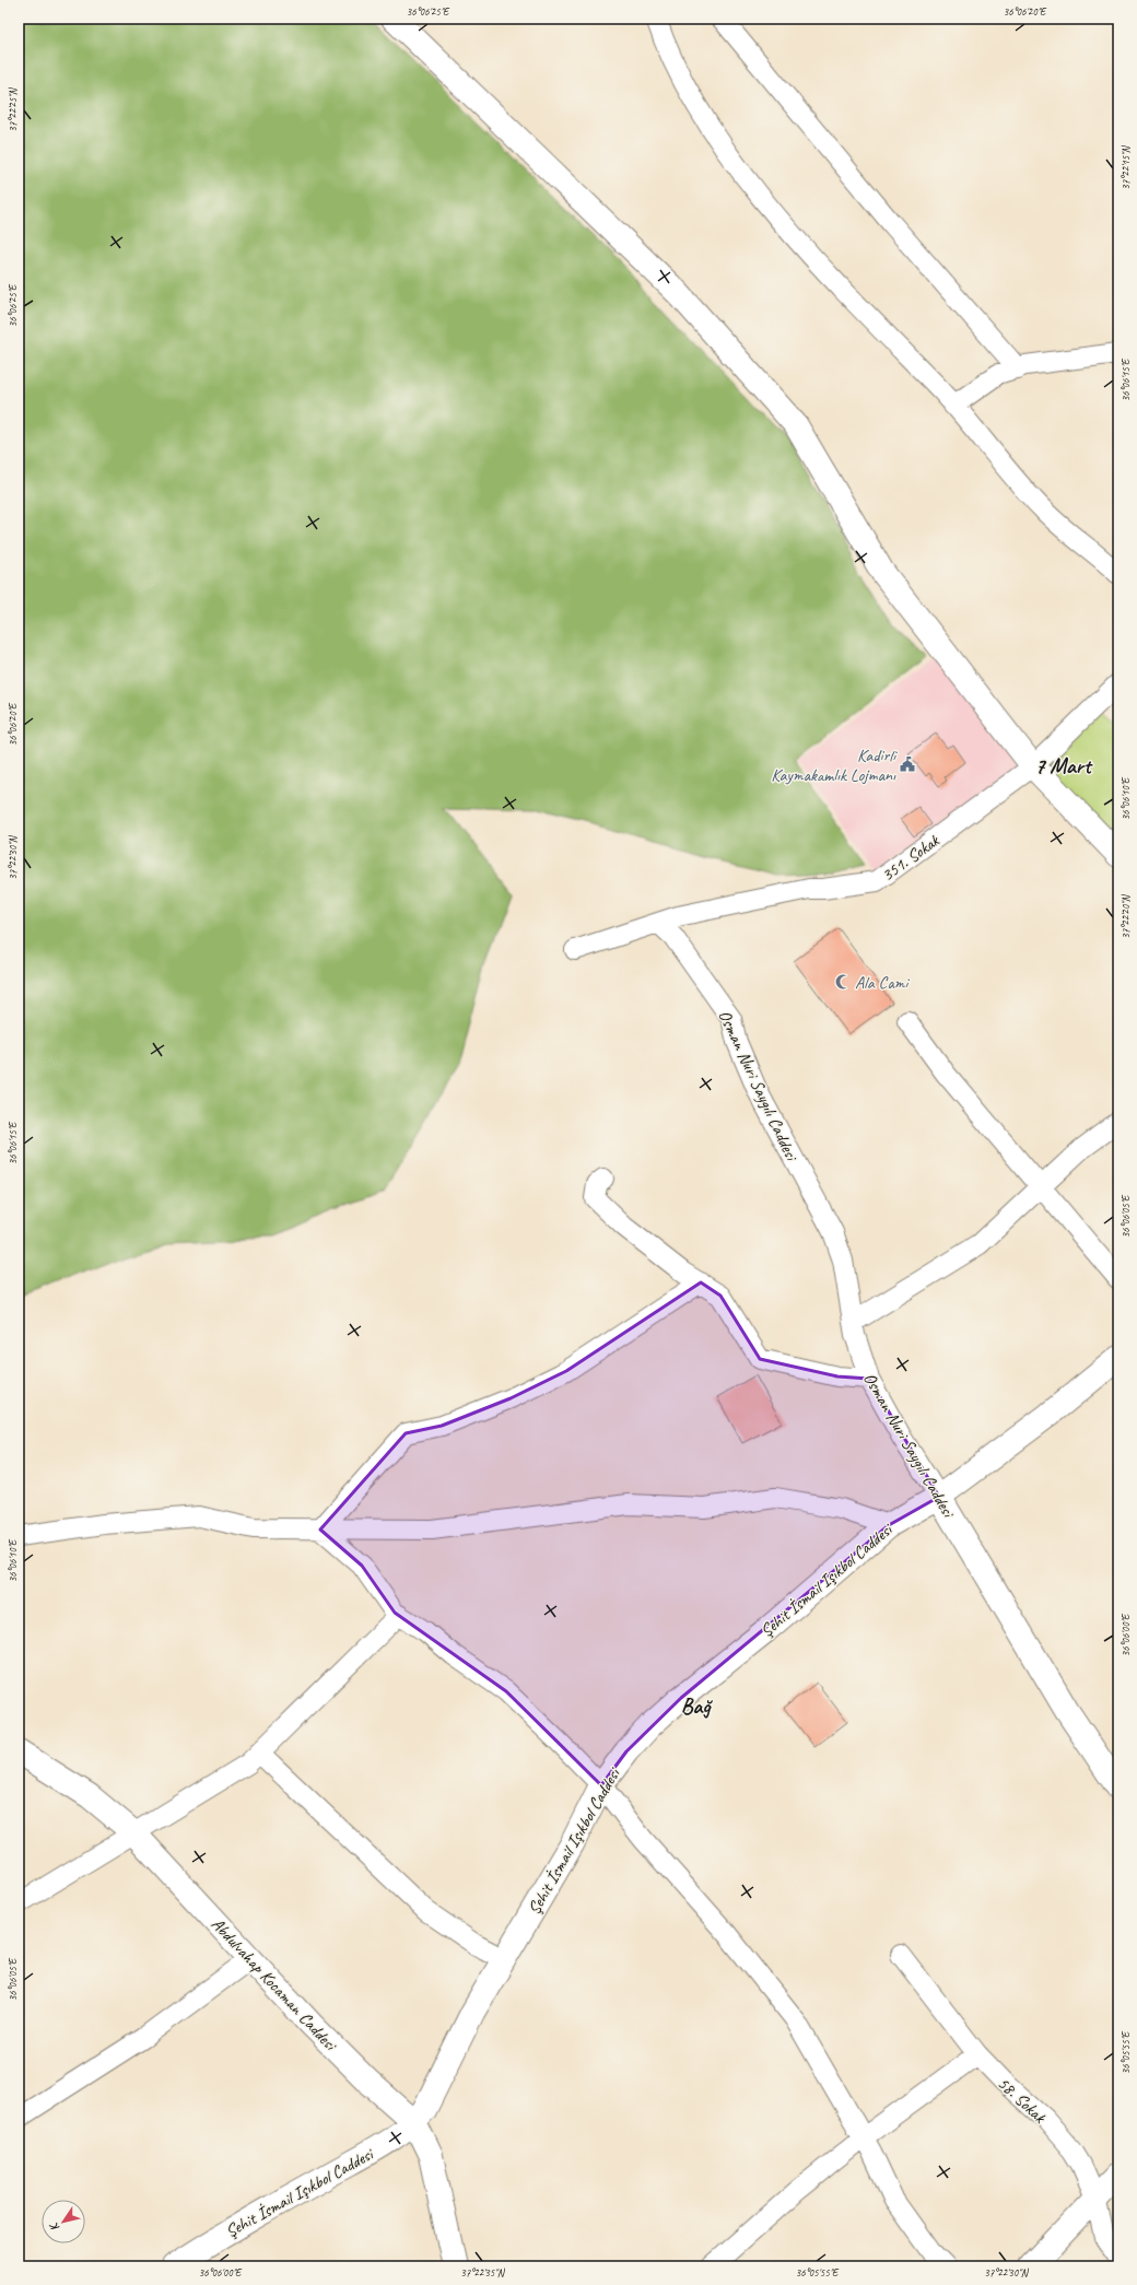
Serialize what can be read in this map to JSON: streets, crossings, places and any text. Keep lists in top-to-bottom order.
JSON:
{
  "streets": {
    "street": [
      "351. Sokak",
      "Osman Nuri Saygılı Caddesi",
      "Şehit İsmail Işıkbol Caddesi",
      "Abdulvahap Kocaman Caddesi",
      "58. Sokak"
    ]
  },
  "crossings": [
    ["351. Sokak", "Osman Nuri Saygılı Caddesi"],
    ["Osman Nuri Saygılı Caddesi", "Şehit İsmail Işıkbol Caddesi"],
    ["Şehit İsmail Işıkbol Caddesi", "Abdulvahap Kocaman Caddesi"]
  ],
  "districts": ["7 Mart", "Bağ"],
  "places": {
    "public building": ["Kadirli Kaymakamlık Lojmanı"],
    "mosque": ["Ala Cami"]
  },
  "north": "bottom left",
  "coordinates": [
    "36°06'25\"E",
    "36°06'20\"E",
    "37°22'25\"N",
    "37°22'15\"N",
    "36°06'15\"E",
    "36°06'10\"E",
    "37°22'30\"N",
    "37°22'20\"N",
    "36°06'05\"E",
    "36°06'00\"E",
    "36°05'55\"E",
    "37°22'35\"N"
  ]
}
